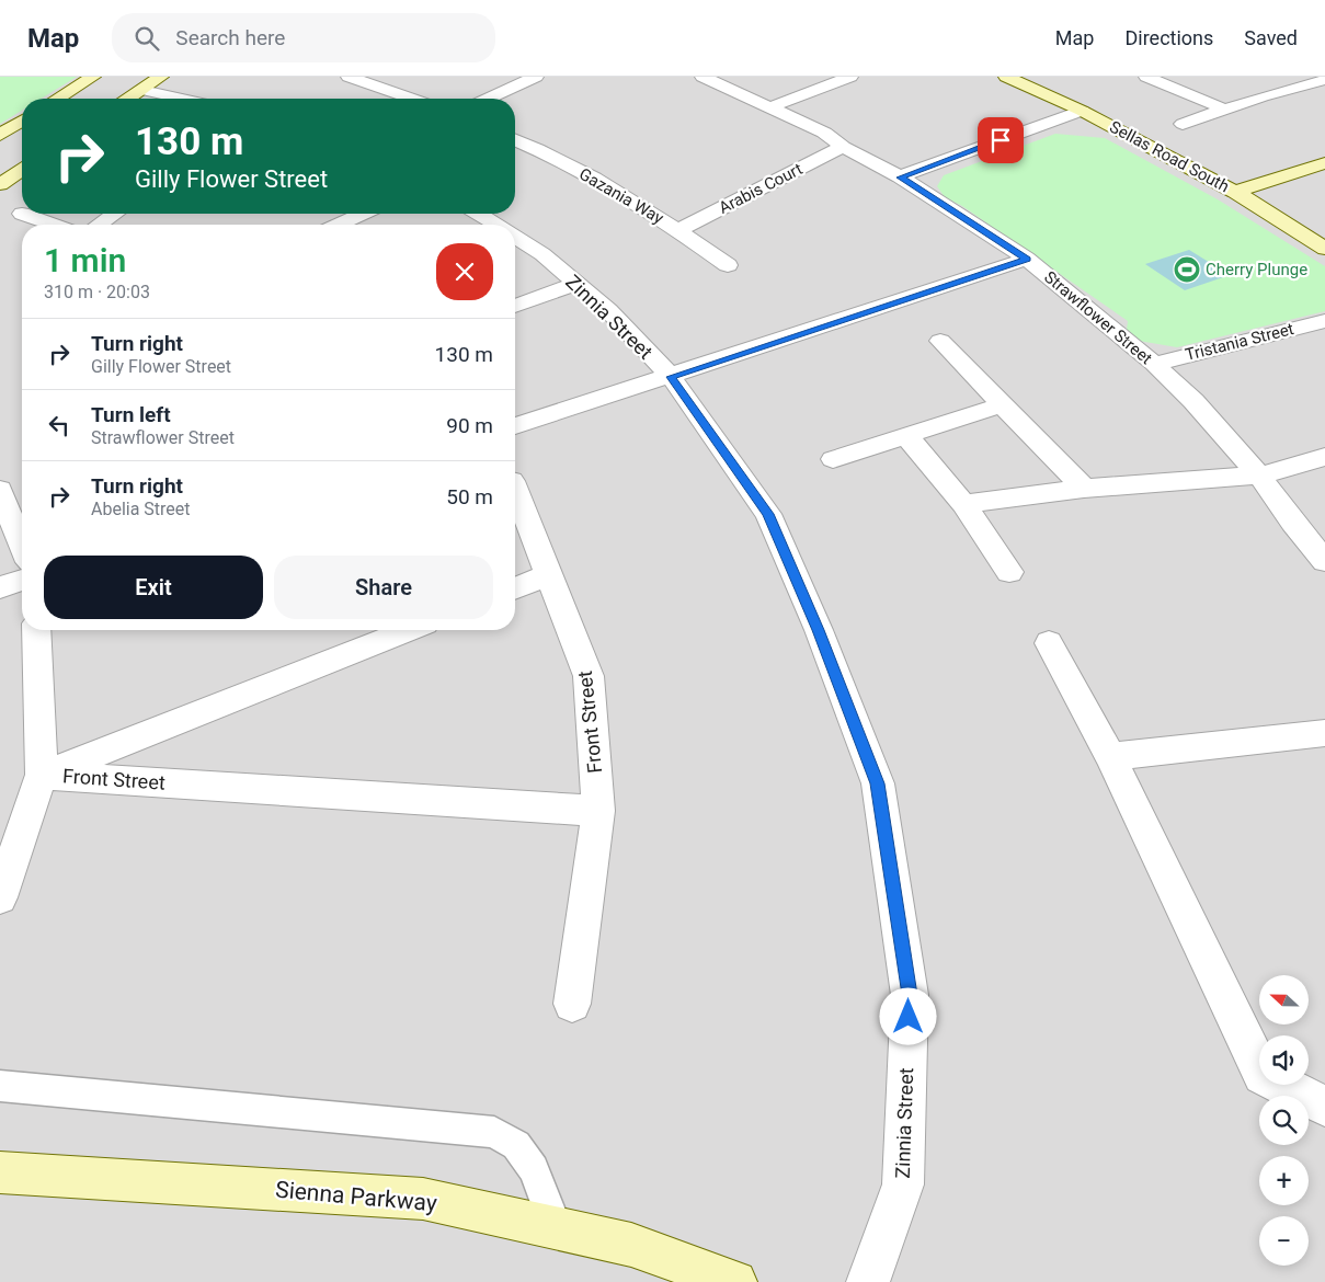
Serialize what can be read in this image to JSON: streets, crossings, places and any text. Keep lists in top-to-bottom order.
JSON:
{
  "streets": {
    "street": [
      "Sellas Road South",
      "Arabis Court",
      "Gazania Way",
      "Zinnia Street",
      "Strawflower Street",
      "Tristania Street",
      "Front Street",
      "Sienna Parkway"
    ]
  },
  "crossings": [
    ["Arabis Court", "Gazania Way"],
    ["Arabis Court", "Strawflower Street"],
    ["Strawflower Street", "Tristania Street"]
  ],
  "places": {
    "sports": ["Cherry Plunge"]
  },
  "north": "left",
  "page": {
    "header": "Map",
    "search": "Search here",
    "nav": ["Map", "Directions", "Saved"],
    "turn": ["130 m", "Gilly Flower Street"],
    "heading": ["1 min", "310 m · 20:03"],
    "list": [
      {
        "name": "Turn right",
        "note": "Gilly Flower Street",
        "value": "130 m"
      },
      {
        "name": "Turn left",
        "note": "Strawflower Street",
        "value": "90 m"
      },
      {
        "name": "Turn right",
        "note": "Abelia Street",
        "value": "50 m"
      }
    ],
    "buttons": ["Exit", "Share"],
    "map_buttons": ["+", "−"]
  }
}
